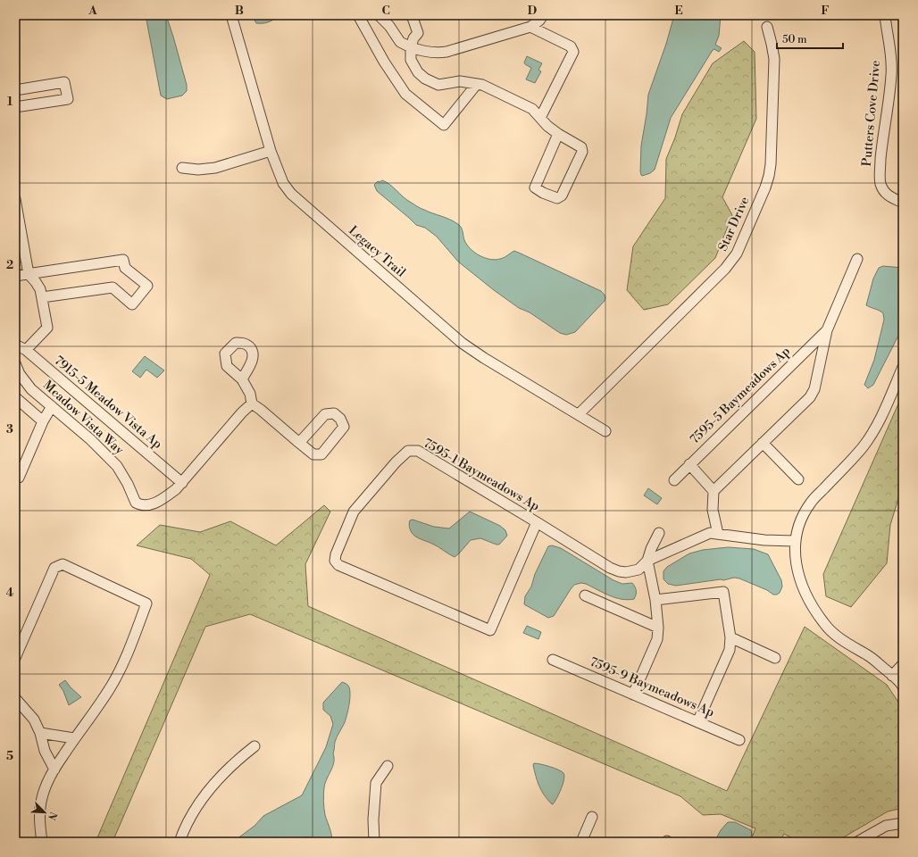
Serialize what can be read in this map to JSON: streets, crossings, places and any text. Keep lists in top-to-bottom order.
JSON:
{
  "streets": {
    "street": [
      "Putters Cove Drive",
      "Star Drive",
      "Legacy Trail",
      "7595-5 Baymeadows Ap",
      "7915-5 Meadow Vista Ap",
      "Meadow Vista Way",
      "7595-1 Baymeadows Ap",
      "7595-9 Baymeadows Ap"
    ]
  },
  "crossings": [
    ["Star Drive", "Legacy Trail"],
    ["7915-5 Meadow Vista Ap", "Meadow Vista Way"]
  ],
  "scale_bar": "50 m",
  "north": "bottom right",
  "grid": {
    "columns": [
      "A",
      "B",
      "C",
      "D",
      "E",
      "F"
    ],
    "rows": [
      "1",
      "2",
      "3",
      "4",
      "5"
    ]
  }
}
